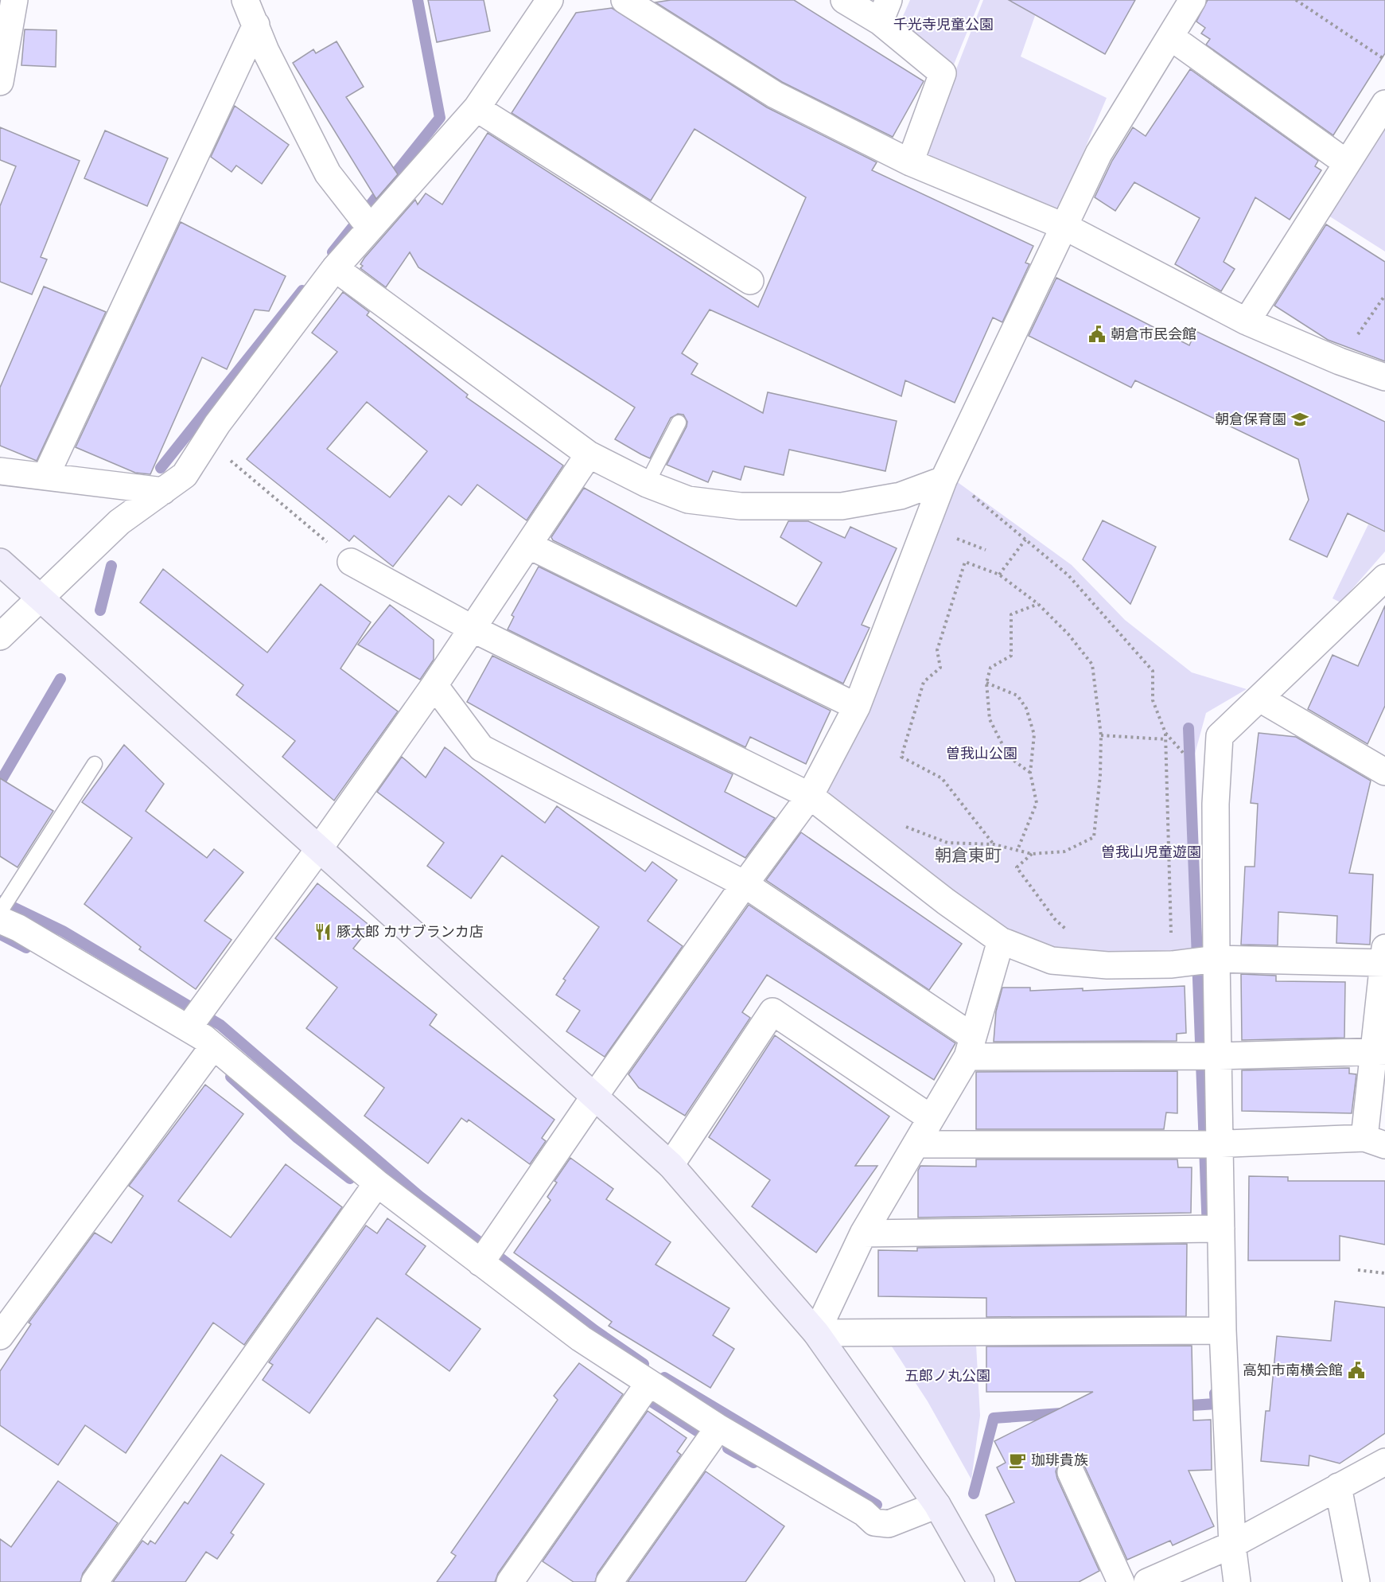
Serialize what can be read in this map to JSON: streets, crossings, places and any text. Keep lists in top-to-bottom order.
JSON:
{
  "districts": ["朝倉東町"],
  "parks": [
    "千光寺児童公園",
    "曽我山公園",
    "曽我山児童遊園",
    "五郎ノ丸公園"
  ],
  "places": {
    "public building": ["朝倉市民会館", "高知市南横会館"],
    "school or university": ["朝倉保育園"],
    "restaurant": ["豚太郎 カサブランカ店"],
    "cafe": ["珈琲貴族"]
  }
}
